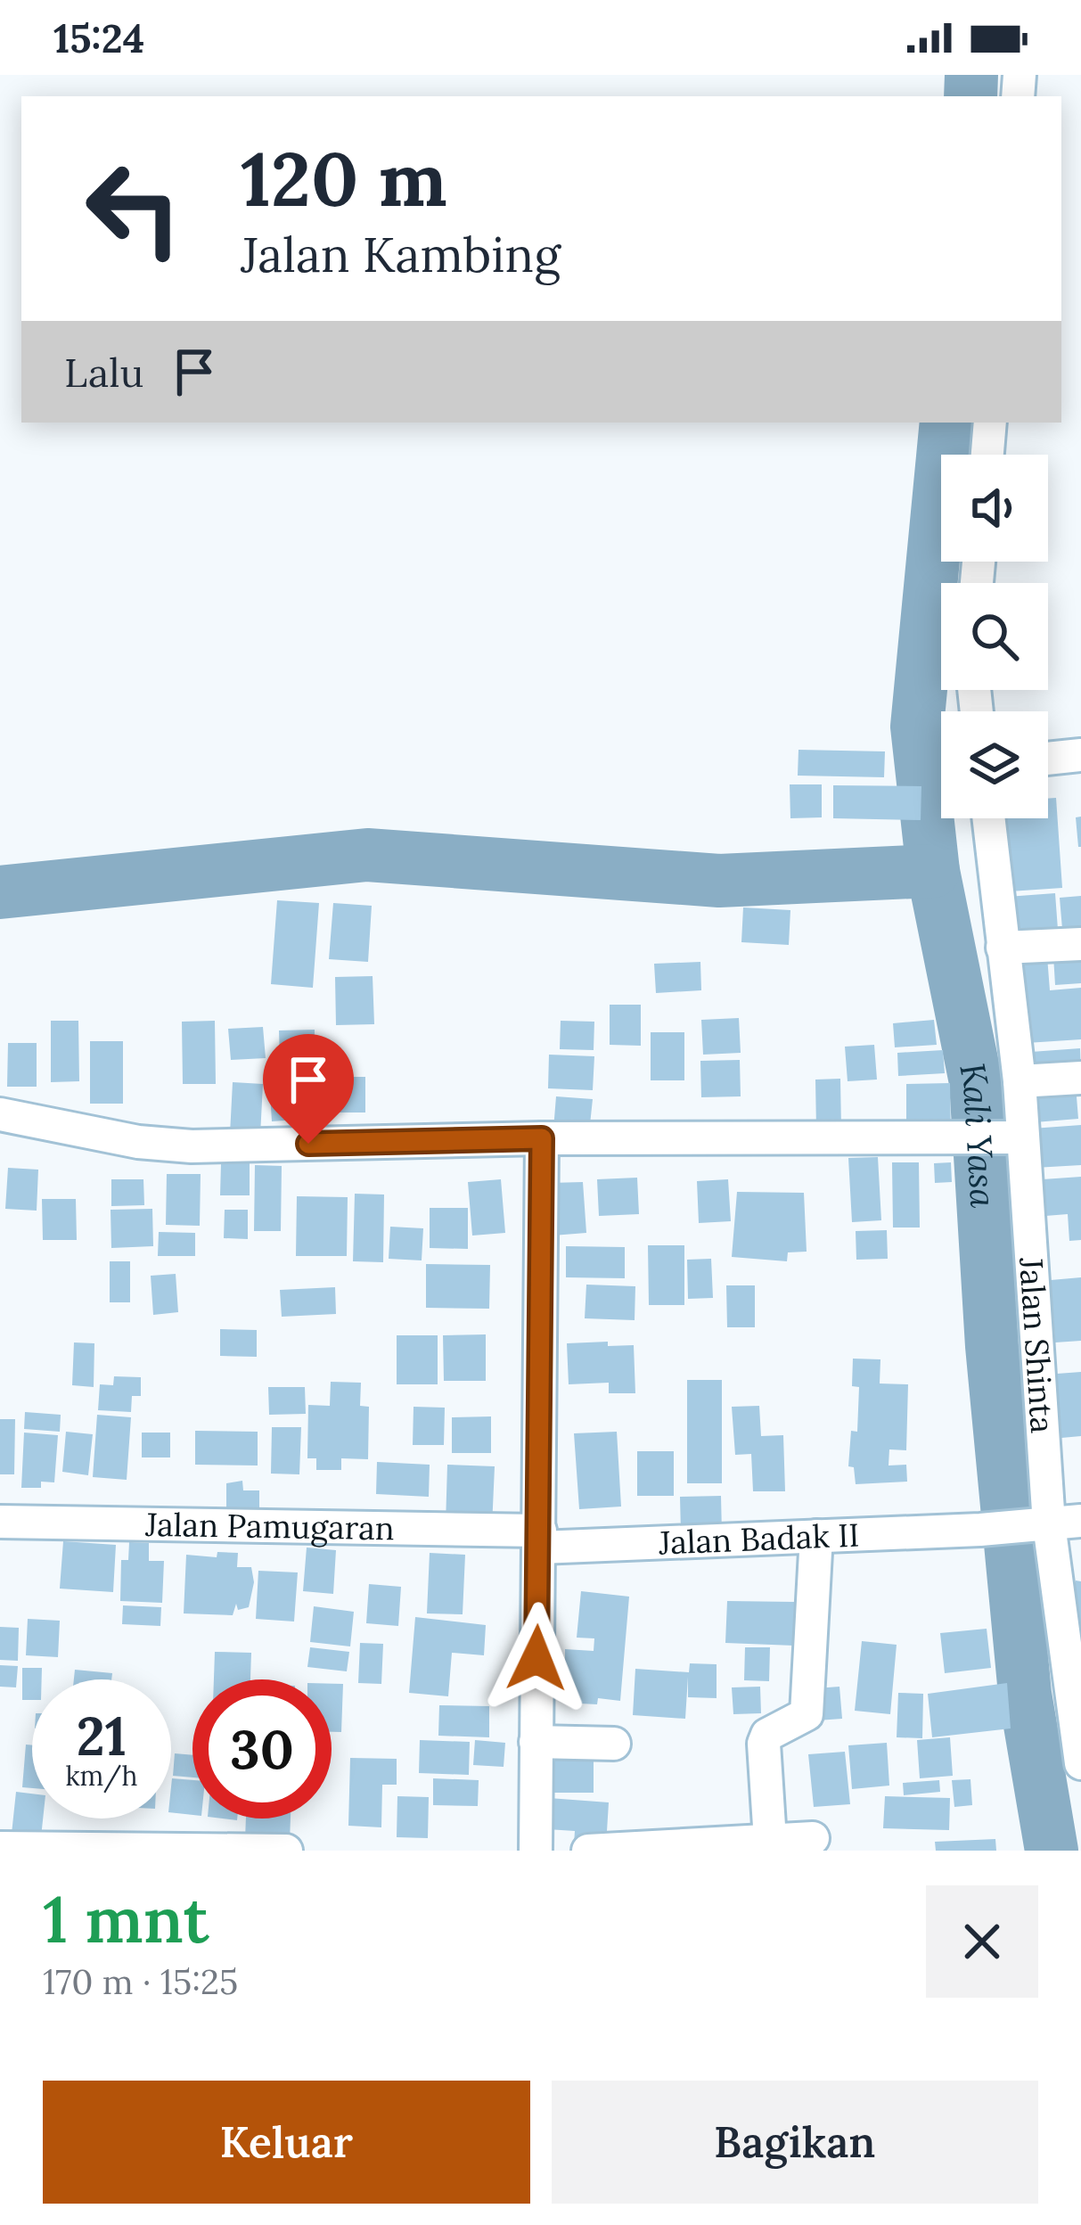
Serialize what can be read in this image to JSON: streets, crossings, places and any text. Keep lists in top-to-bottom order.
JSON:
{
  "streets": {
    "street": ["Jalan Shinta", "Jalan Pamugaran", "Jalan Badak II"]
  },
  "crossings": [
    ["Jalan Shinta", "Jalan Badak II"],
    ["Jalan Pamugaran", "Jalan Badak II"]
  ],
  "water": ["Kali Yasa"],
  "page": {
    "status": "15:24",
    "turn": ["120 m", "Jalan Kambing"],
    "then": "Lalu",
    "speed": "21 km/h",
    "limit": "30",
    "heading": ["1 mnt", "170 m · 15:25"],
    "buttons": ["Keluar", "Bagikan"]
  }
}
